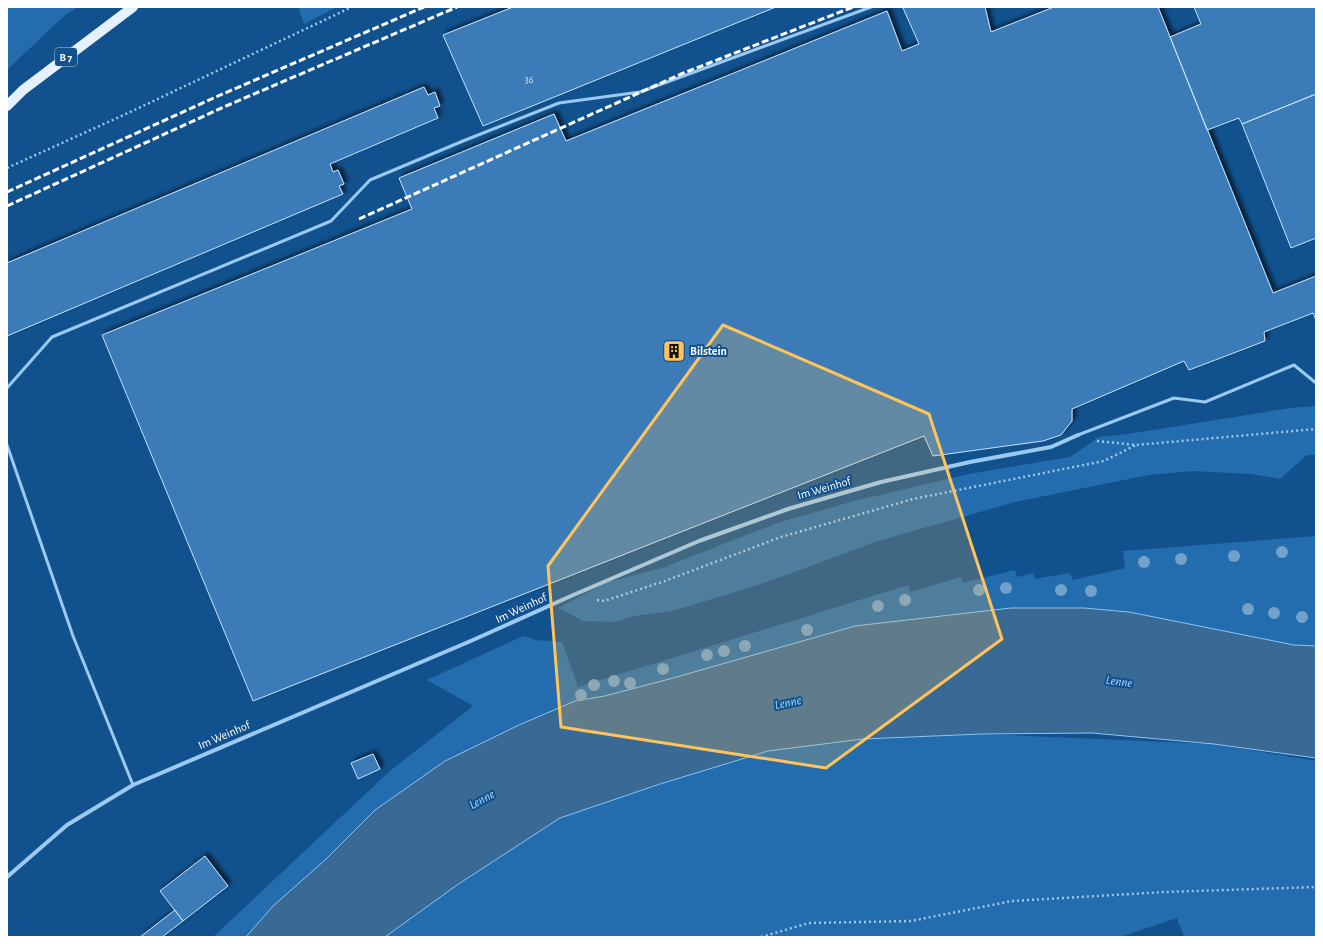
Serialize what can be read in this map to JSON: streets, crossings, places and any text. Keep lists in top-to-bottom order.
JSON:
{
  "streets": {
    "main road": ["B 7"],
    "street": ["Im Weinhof"]
  },
  "water": ["Lenne"],
  "places": {
    "building": ["Bilstein"]
  },
  "house_numbers": ["36"]
}
